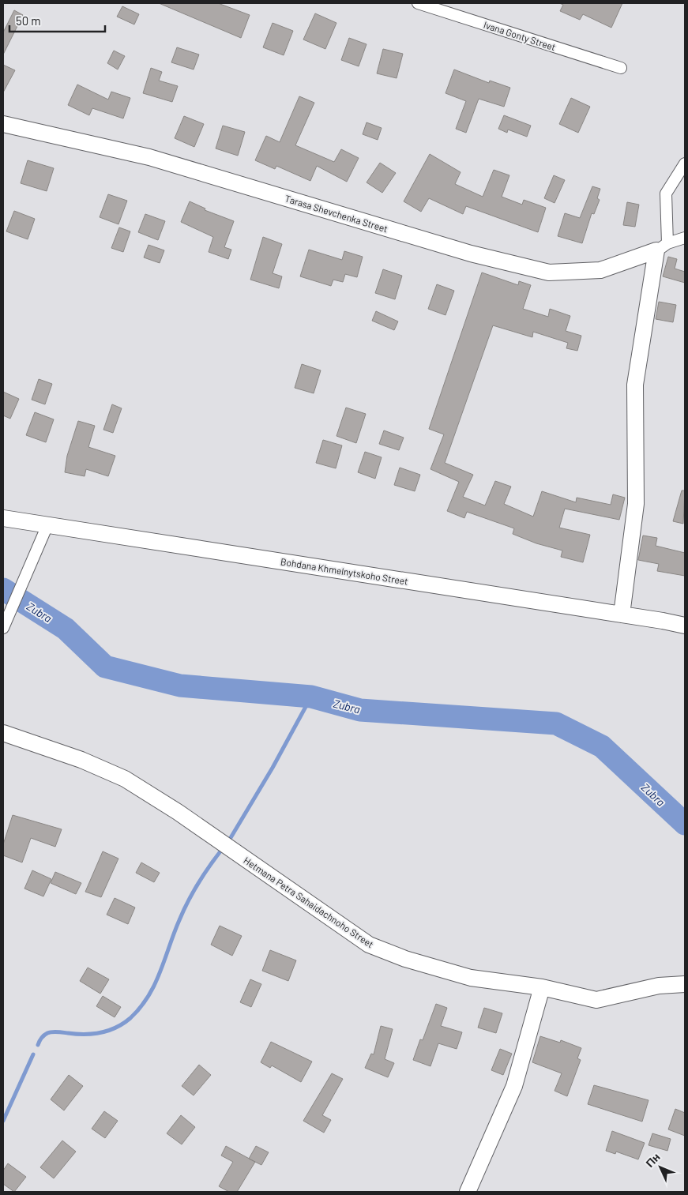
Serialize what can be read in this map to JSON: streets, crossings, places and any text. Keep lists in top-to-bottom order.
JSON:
{
  "streets": {
    "street": [
      "Ivana Gonty Street",
      "Tarasa Shevchenka Street",
      "Bohdana Khmelnytskoho Street",
      "Hetmana Petra Sahaidachnoho Street"
    ]
  },
  "water": ["Zubra"],
  "scale_bar": "50 m",
  "north": "top left"
}
